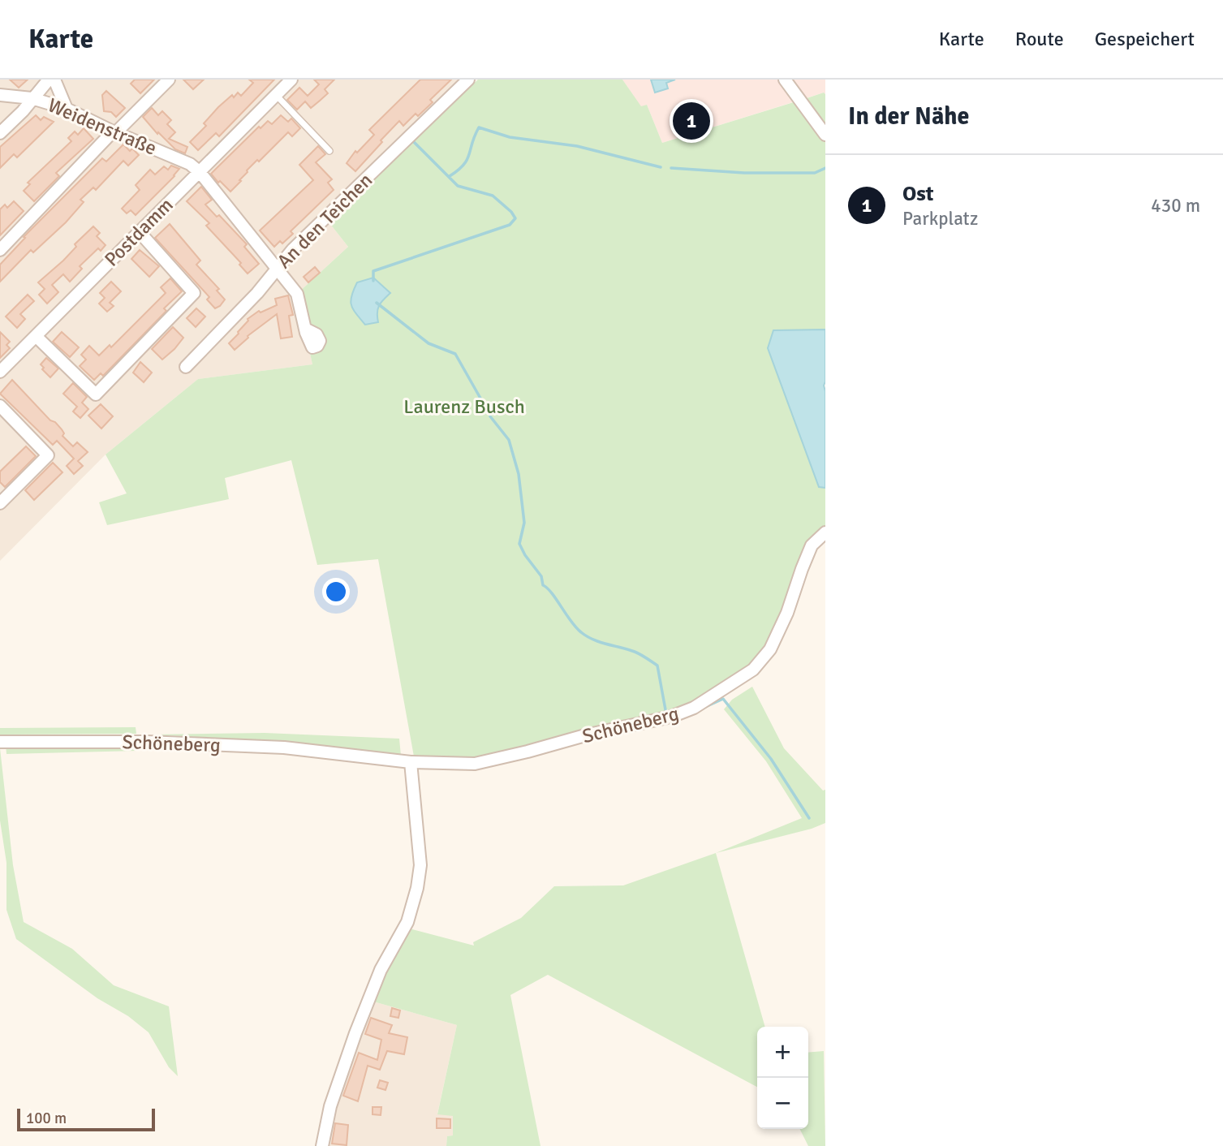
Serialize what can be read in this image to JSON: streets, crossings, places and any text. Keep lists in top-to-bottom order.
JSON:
{
  "streets": {
    "street": [
      "Weidenstraße",
      "An den Teichen",
      "Postdamm",
      "Schöneberg"
    ]
  },
  "crossings": [
    ["Weidenstraße", "Postdamm"]
  ],
  "parks": ["Laurenz Busch"],
  "scale_bar": "100 m",
  "page": {
    "header": "Karte",
    "nav": ["Karte", "Route", "Gespeichert"],
    "heading": "In der Nähe",
    "pins": "1",
    "list": [
      {
        "mark": "1",
        "name": "Ost",
        "note": "Parkplatz",
        "value": "430 m"
      }
    ],
    "map_buttons": ["+", "−"],
    "scale": "100 m"
  }
}
